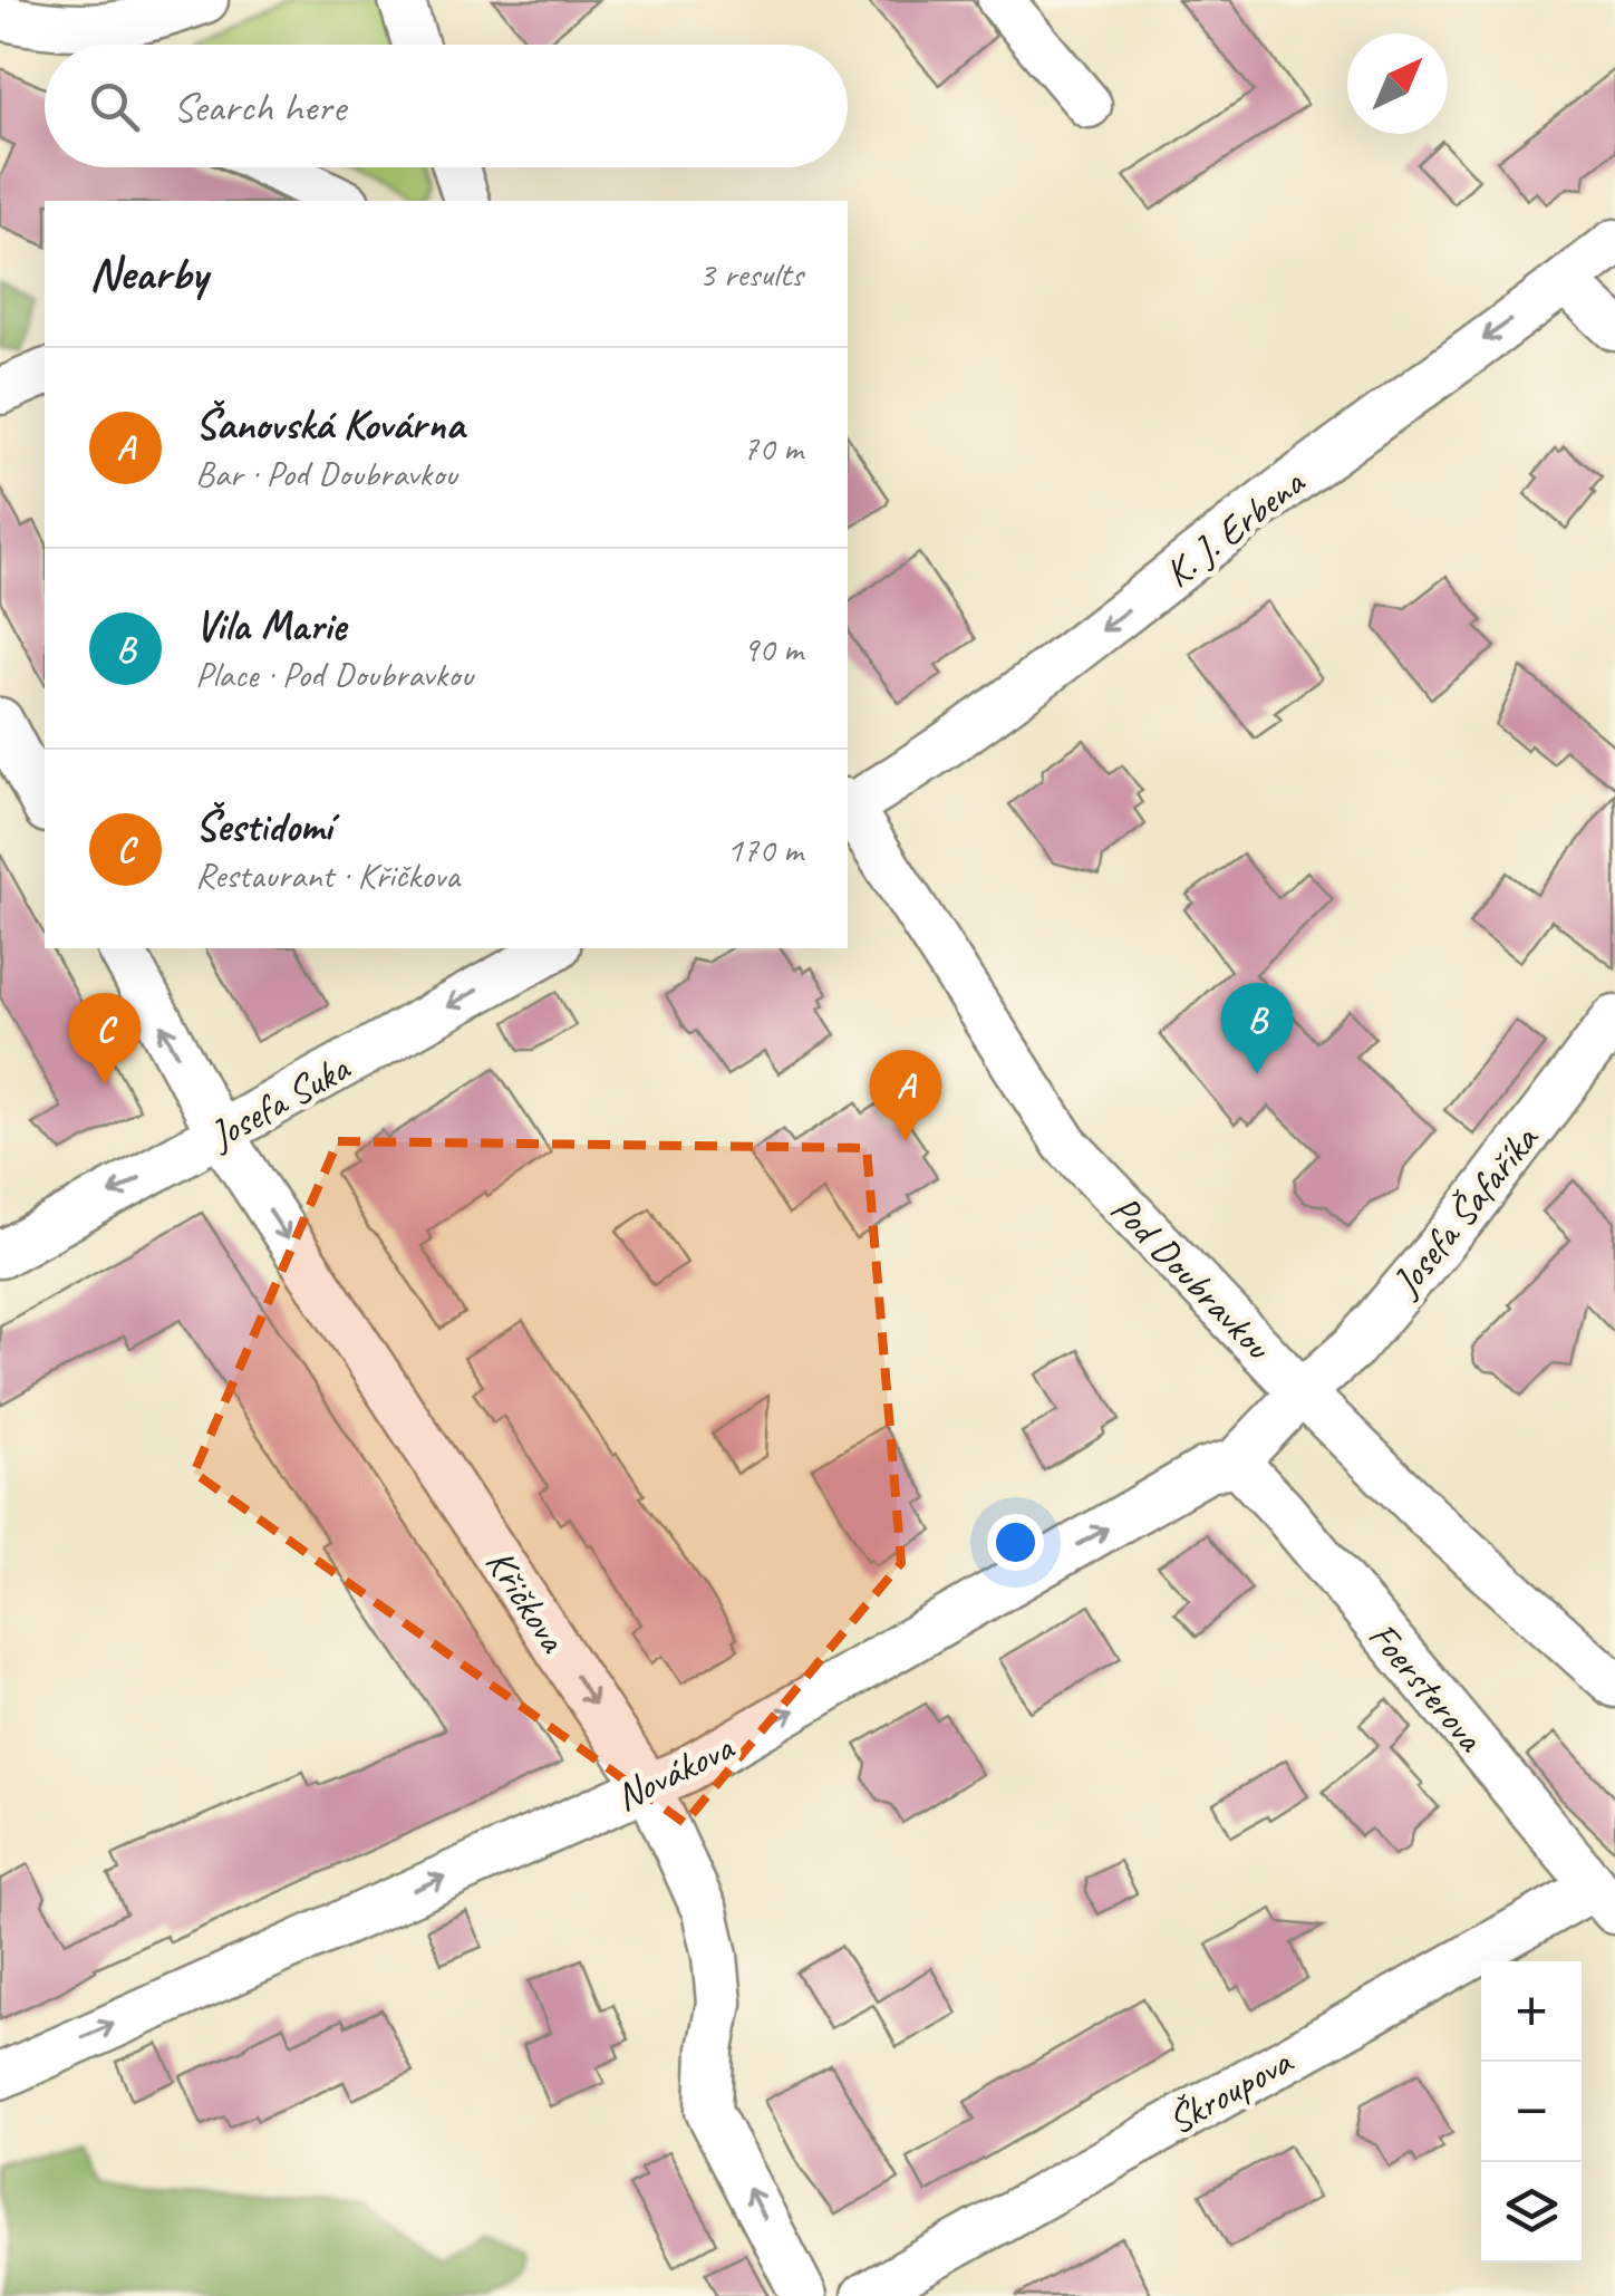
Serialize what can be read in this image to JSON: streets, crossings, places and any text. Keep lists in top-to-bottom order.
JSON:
{
  "streets": {
    "street": [
      "K. J. Erbena",
      "Josefa Suka",
      "Josefa Šafaříka",
      "Pod Doubravkou",
      "Křičkova",
      "Foersterova",
      "Novákova",
      "Škroupova"
    ]
  },
  "crossings": [
    ["Josefa Suka", "Křičkova"],
    ["Josefa Šafaříka", "Pod Doubravkou"],
    ["Josefa Šafaříka", "Novákova"],
    ["Pod Doubravkou", "Novákova"],
    ["Křičkova", "Novákova"],
    ["Foersterova", "Novákova"],
    ["Foersterova", "Škroupova"]
  ],
  "one_way": ["K. J. Erbena", "Josefa Suka", "Novákova"],
  "north": "top right",
  "page": {
    "search": "Search here",
    "heading": ["Nearby", "3 results"],
    "list": [
      {
        "mark": "A",
        "name": "Šanovská Kovárna",
        "note": "Bar · Pod Doubravkou",
        "value": "70 m"
      },
      {
        "mark": "B",
        "name": "Vila Marie",
        "note": "Place · Pod Doubravkou",
        "value": "90 m"
      },
      {
        "mark": "C",
        "name": "Šestidomí",
        "note": "Restaurant · Křičkova",
        "value": "170 m"
      }
    ],
    "pins": ["B", "C", "A"],
    "map_buttons": ["+", "−"]
  }
}
